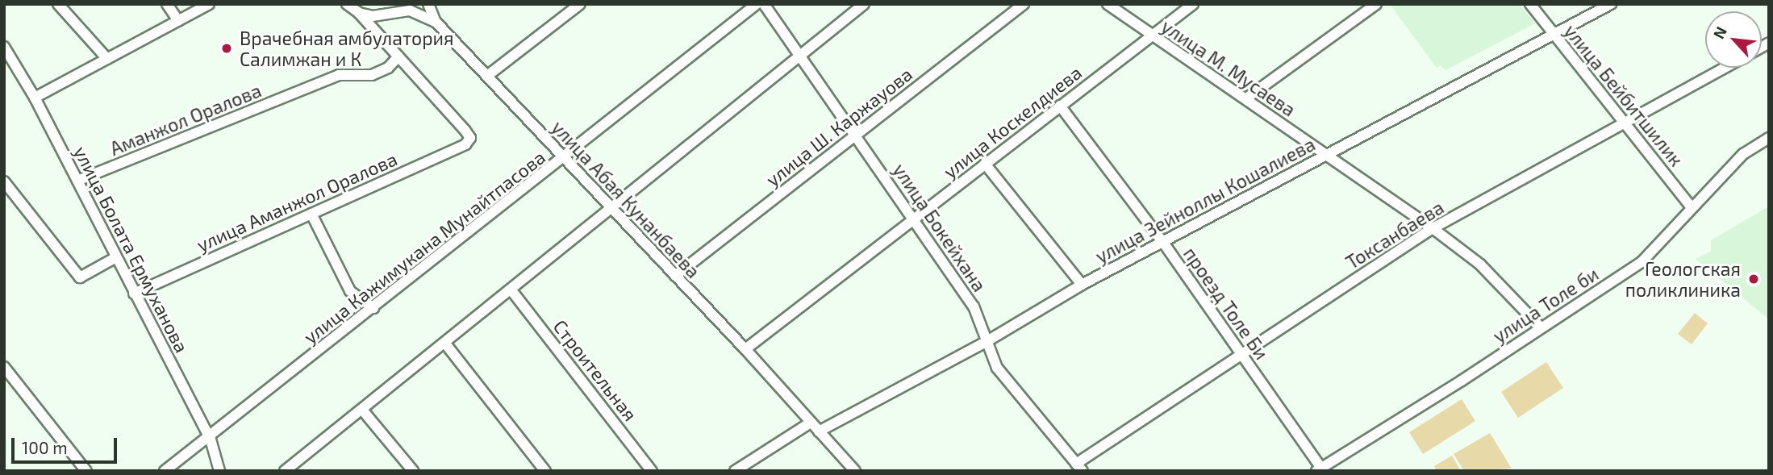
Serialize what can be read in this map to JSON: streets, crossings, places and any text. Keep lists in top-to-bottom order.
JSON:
{
  "streets": {
    "street": [
      "улица М. Мусаева",
      "улица Бейбитшилик",
      "Аманжол Оралова",
      "улица Коскелдиева",
      "улица Ш. Каржауова",
      "улица Абая Кунанбаева",
      "улица Зейноллы Кошалиева",
      "улица Аманжол Оралова",
      "улица Бокейхана",
      "Токсанбаева",
      "улица Кажимукана Мунайтпасова",
      "улица Болата Ермуханова",
      "проезд Толе Би",
      "улица Толе би",
      "Строительная"
    ]
  },
  "crossings": [
    ["улица М. Мусаева", "улица Коскелдиева"],
    ["улица М. Мусаева", "улица Зейноллы Кошалиева"],
    ["улица М. Мусаева", "Токсанбаева"],
    ["улица М. Мусаева", "улица Толе би"],
    ["улица Бейбитшилик", "улица Зейноллы Кошалиева"],
    ["улица Бейбитшилик", "Токсанбаева"],
    ["улица Бейбитшилик", "улица Толе би"],
    ["Аманжол Оралова", "улица Аманжол Оралова"],
    ["Аманжол Оралова", "улица Болата Ермуханова"],
    ["улица Коскелдиева", "улица Абая Кунанбаева"],
    ["улица Коскелдиева", "улица Бокейхана"],
    ["улица Коскелдиева", "проезд Толе Би"],
    ["улица Ш. Каржауова", "улица Абая Кунанбаева"],
    ["улица Ш. Каржауова", "улица Бокейхана"],
    ["улица Абая Кунанбаева", "улица Зейноллы Кошалиева"],
    ["улица Абая Кунанбаева", "улица Кажимукана Мунайтпасова"],
    ["улица Зейноллы Кошалиева", "улица Бокейхана"],
    ["улица Зейноллы Кошалиева", "проезд Толе Би"],
    ["улица Аманжол Оралова", "улица Болата Ермуханова"],
    ["улица Бокейхана", "Токсанбаева"],
    ["Токсанбаева", "проезд Толе Би"],
    ["улица Кажимукана Мунайтпасова", "улица Болата Ермуханова"],
    ["проезд Толе Би", "улица Толе би"]
  ],
  "places": ["Врачебная амбулатория Салимжан и К", "Геологская поликлиника"],
  "scale_bar": "100 m",
  "north": "top left"
}
